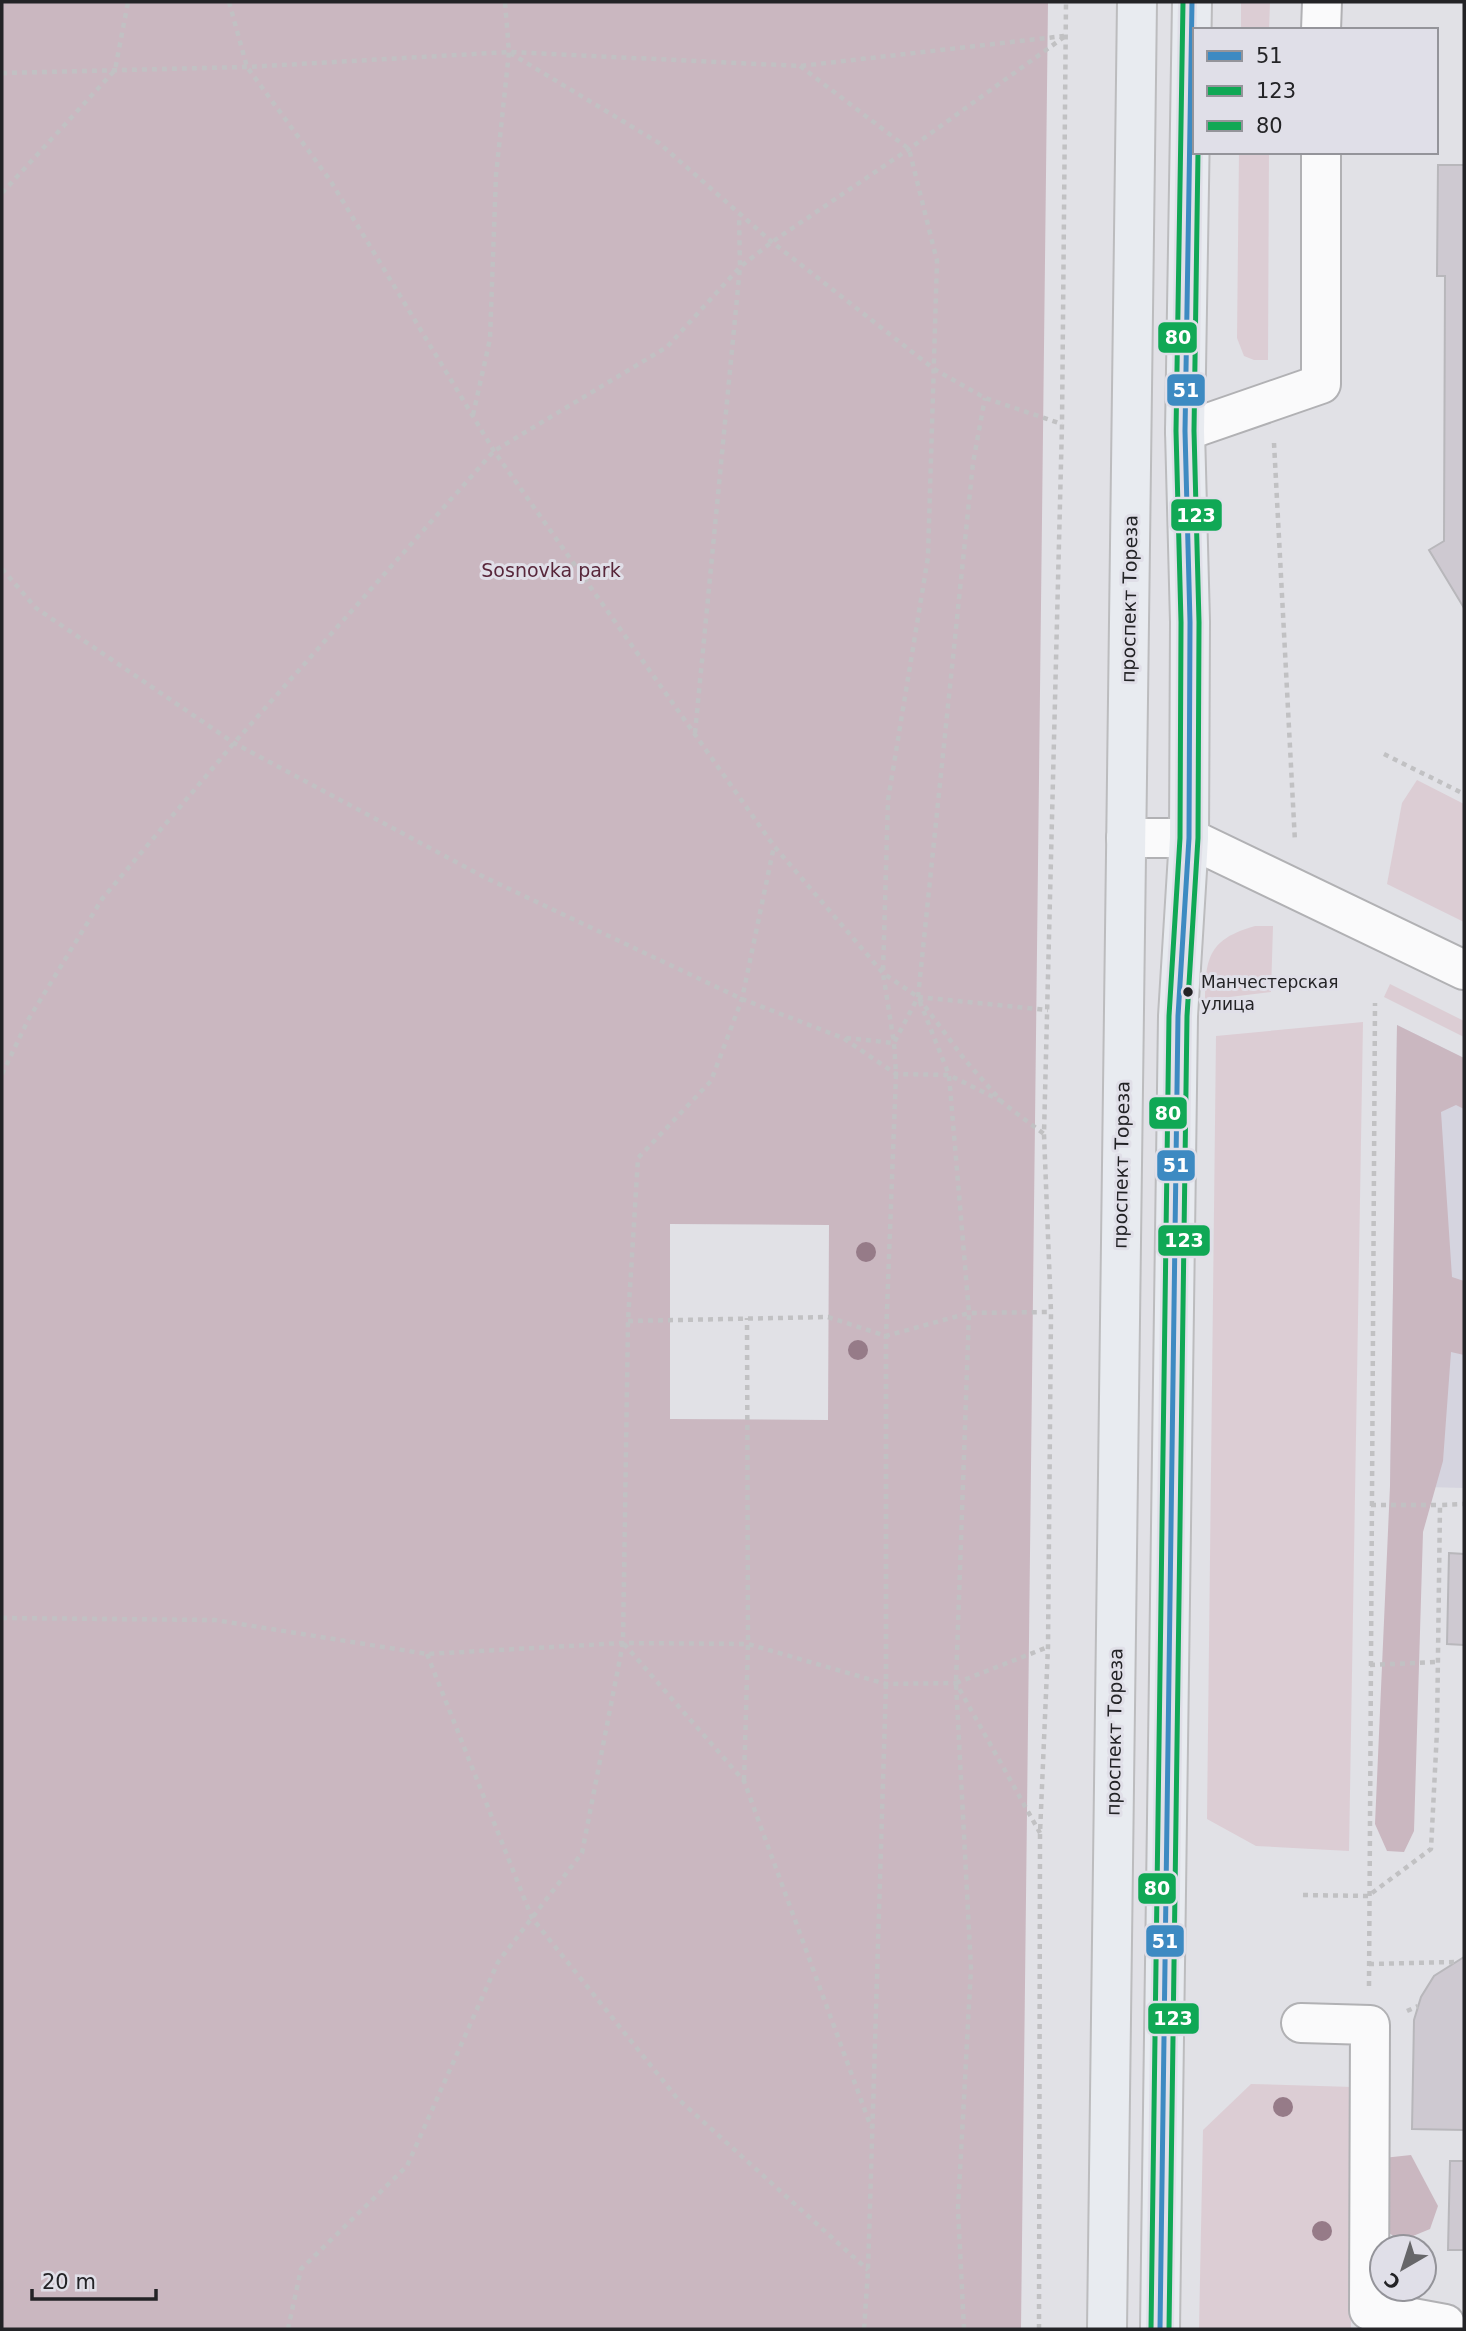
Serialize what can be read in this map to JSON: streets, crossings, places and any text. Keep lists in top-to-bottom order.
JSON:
{
  "streets": {
    "main road": ["проспект Тореза"]
  },
  "parks": ["Sosnovka park"],
  "places": ["Манчестерская улица"],
  "lines": ["transit line 51", "transit line 80", "transit line 123"],
  "legend": ["51", "123", "80"],
  "scale_bar": "20 m",
  "north": "bottom left"
}
